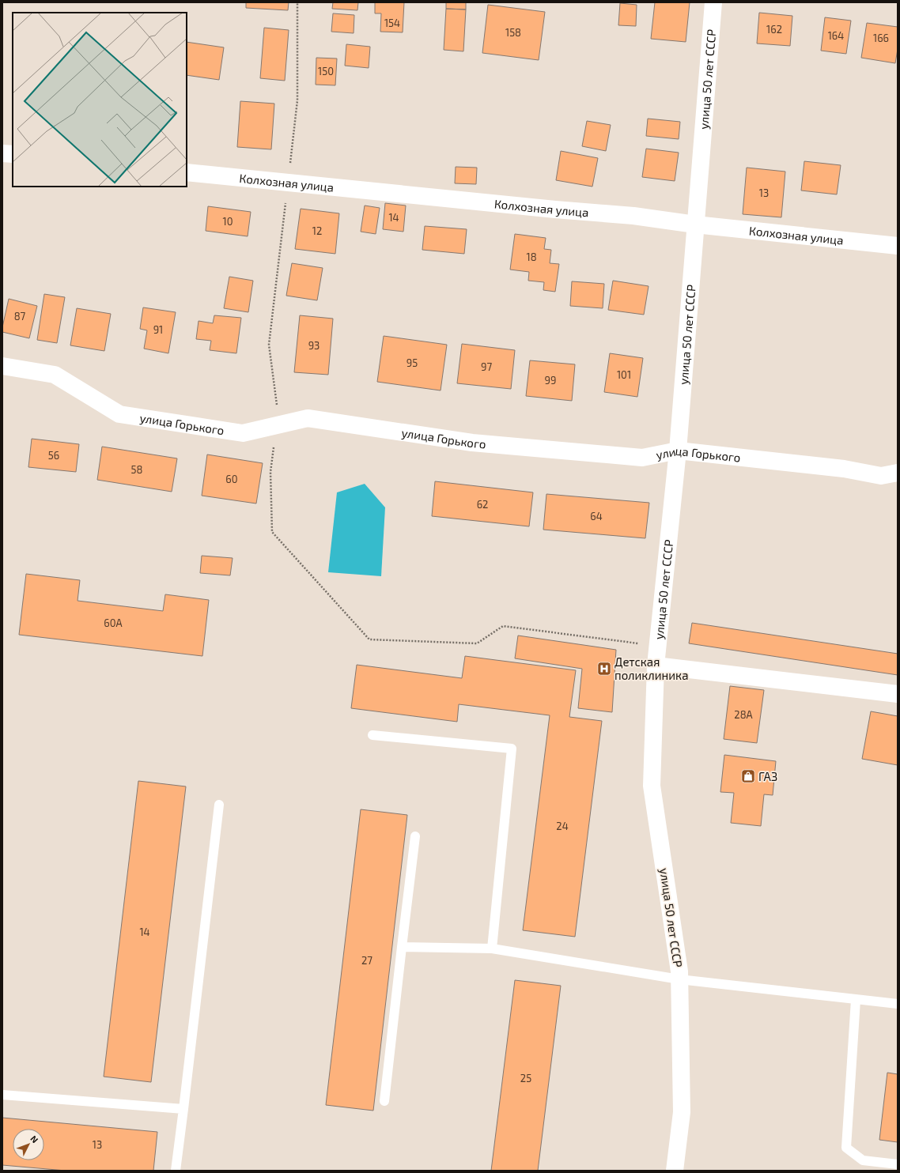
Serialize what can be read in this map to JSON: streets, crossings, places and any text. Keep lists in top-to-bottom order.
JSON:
{
  "streets": {
    "street": ["улица 50 лет СССР", "Колхозная улица", "улица Горького"]
  },
  "crossings": [
    ["улица 50 лет СССР", "Колхозная улица"],
    ["улица 50 лет СССР", "улица Горького"]
  ],
  "places": {
    "hospital": ["Детская поликлиника"],
    "shop": ["ГАЗ"]
  },
  "house_numbers": [
    "154",
    "162",
    "158",
    "164",
    "166",
    "150",
    "13",
    "14",
    "10",
    "12",
    "18",
    "87",
    "91",
    "93",
    "95",
    "97",
    "101",
    "99",
    "56",
    "58",
    "60",
    "62",
    "64",
    "60А",
    "28А",
    "24",
    "14",
    "27",
    "25",
    "13"
  ],
  "north": "top right"
}
